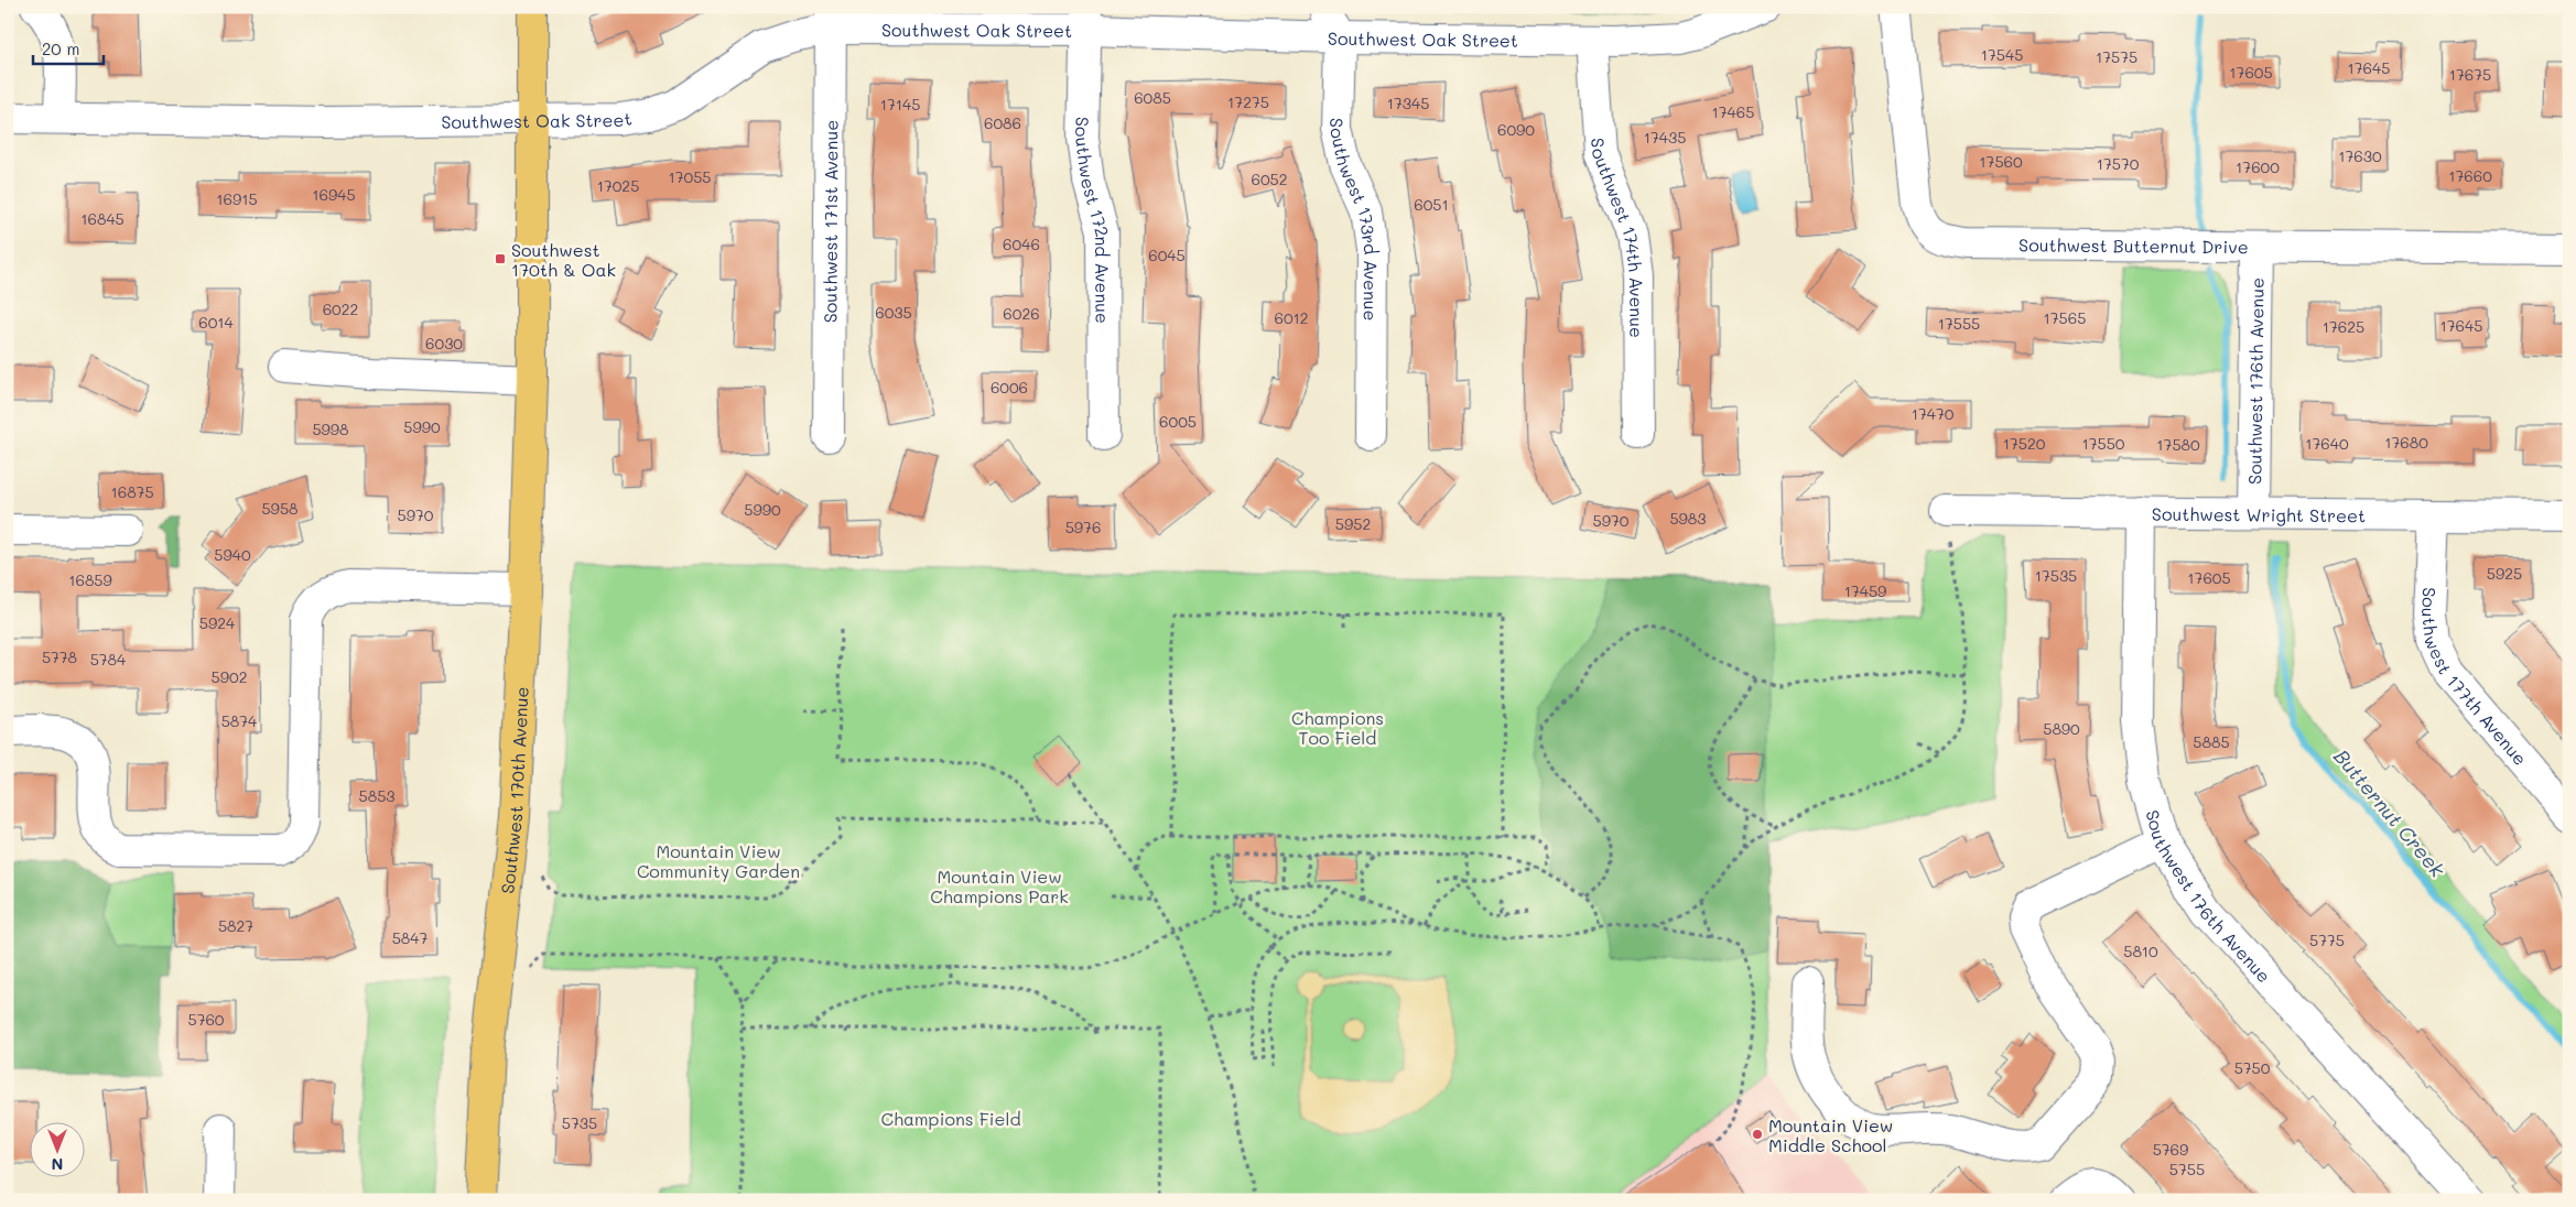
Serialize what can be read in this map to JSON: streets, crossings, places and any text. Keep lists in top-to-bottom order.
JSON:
{
  "streets": {
    "main road": ["Southwest 170th Avenue"],
    "street": [
      "Southwest Oak Street",
      "Southwest 173rd Avenue",
      "Southwest 172nd Avenue",
      "Southwest 171st Avenue",
      "Southwest 174th Avenue",
      "Southwest Butternut Drive",
      "Southwest 176th Avenue",
      "Southwest Wright Street",
      "Southwest 177th Avenue"
    ]
  },
  "crossings": [
    ["Southwest Oak Street", "Southwest 173rd Avenue"],
    ["Southwest Oak Street", "Southwest 172nd Avenue"],
    ["Southwest Oak Street", "Southwest 171st Avenue"],
    ["Southwest Oak Street", "Southwest 174th Avenue"],
    ["Southwest Oak Street", "Southwest 170th Avenue"],
    ["Southwest Butternut Drive", "Southwest 176th Avenue"],
    ["Southwest 176th Avenue", "Southwest Wright Street"],
    ["Southwest Wright Street", "Southwest 177th Avenue"]
  ],
  "water": ["Butternut Creek"],
  "parks": [
    "Champions Too Field",
    "Mountain View Community Garden",
    "Mountain View Champions Park",
    "Champions Field"
  ],
  "places": {
    "transit": ["Southwest 170th & Oak"],
    "other": ["Mountain View Middle School"]
  },
  "house_numbers": [
    "17545",
    "17575",
    "17645",
    "17605",
    "17675",
    "6085",
    "17275",
    "17345",
    "17145",
    "17465",
    "6086",
    "6090",
    "17435",
    "17630",
    "17560",
    "17570",
    "17600",
    "17660",
    "17055",
    "6052",
    "17025",
    "16945",
    "16915",
    "6051",
    "16845",
    "6046",
    "6045",
    "6022",
    "6035",
    "6026",
    "6012",
    "17565",
    "6014",
    "17555",
    "17645",
    "17625",
    "6030",
    "6006",
    "17470",
    "6005",
    "5990",
    "5998",
    "17680",
    "17520",
    "17550",
    "17640",
    "17580",
    "16875",
    "5958",
    "5990",
    "5970",
    "5983",
    "5970",
    "5952",
    "5976",
    "5940",
    "5925",
    "17535",
    "17605",
    "16859",
    "17459",
    "5924",
    "5778",
    "5784",
    "5902",
    "5874",
    "5890",
    "5885",
    "5853",
    "5827",
    "5847",
    "5775",
    "5810",
    "5760",
    "5750",
    "5735",
    "5769",
    "5755"
  ],
  "scale_bar": "20 m",
  "north": "bottom"
}
